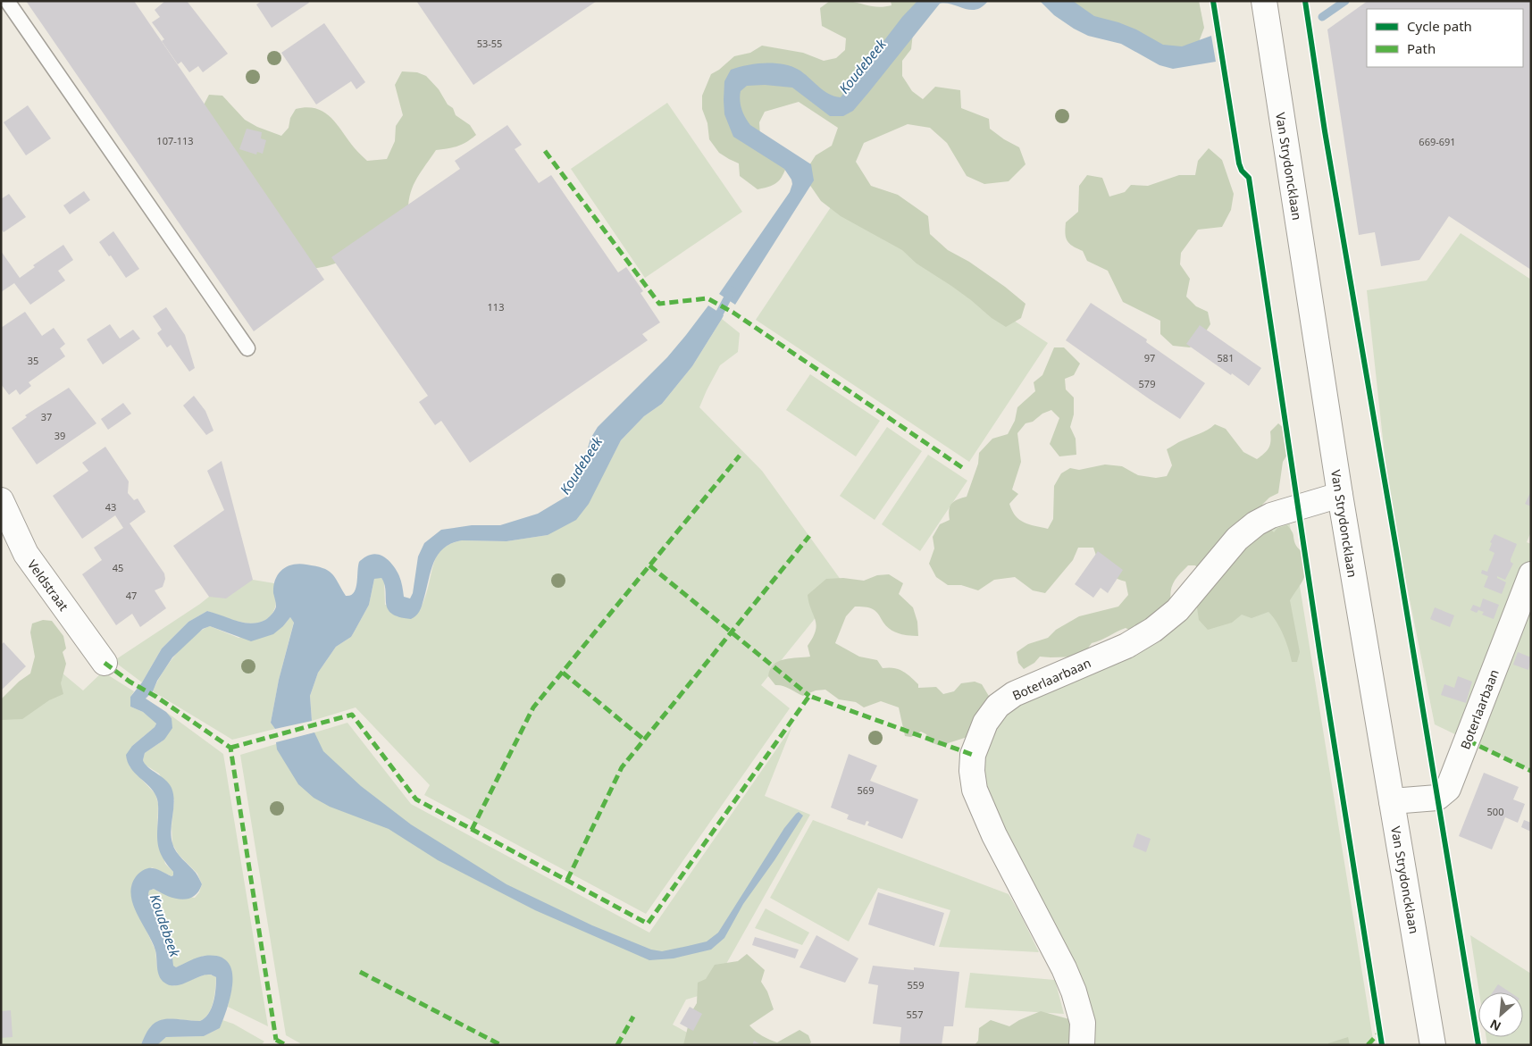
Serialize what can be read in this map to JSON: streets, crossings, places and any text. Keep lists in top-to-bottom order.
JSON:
{
  "streets": {
    "street": ["Van Strydoncklaan", "Veldstraat", "Boterlaarbaan"]
  },
  "crossings": [
    ["Van Strydoncklaan", "Boterlaarbaan"]
  ],
  "water": ["Koudebeek"],
  "house_numbers": [
    "53-55",
    "107-113",
    "669-691",
    "113",
    "97",
    "581",
    "35",
    "579",
    "37",
    "39",
    "43",
    "45",
    "47",
    "569",
    "500",
    "559",
    "557"
  ],
  "legend": ["Cycle path", "Path"],
  "north": "bottom left"
}
